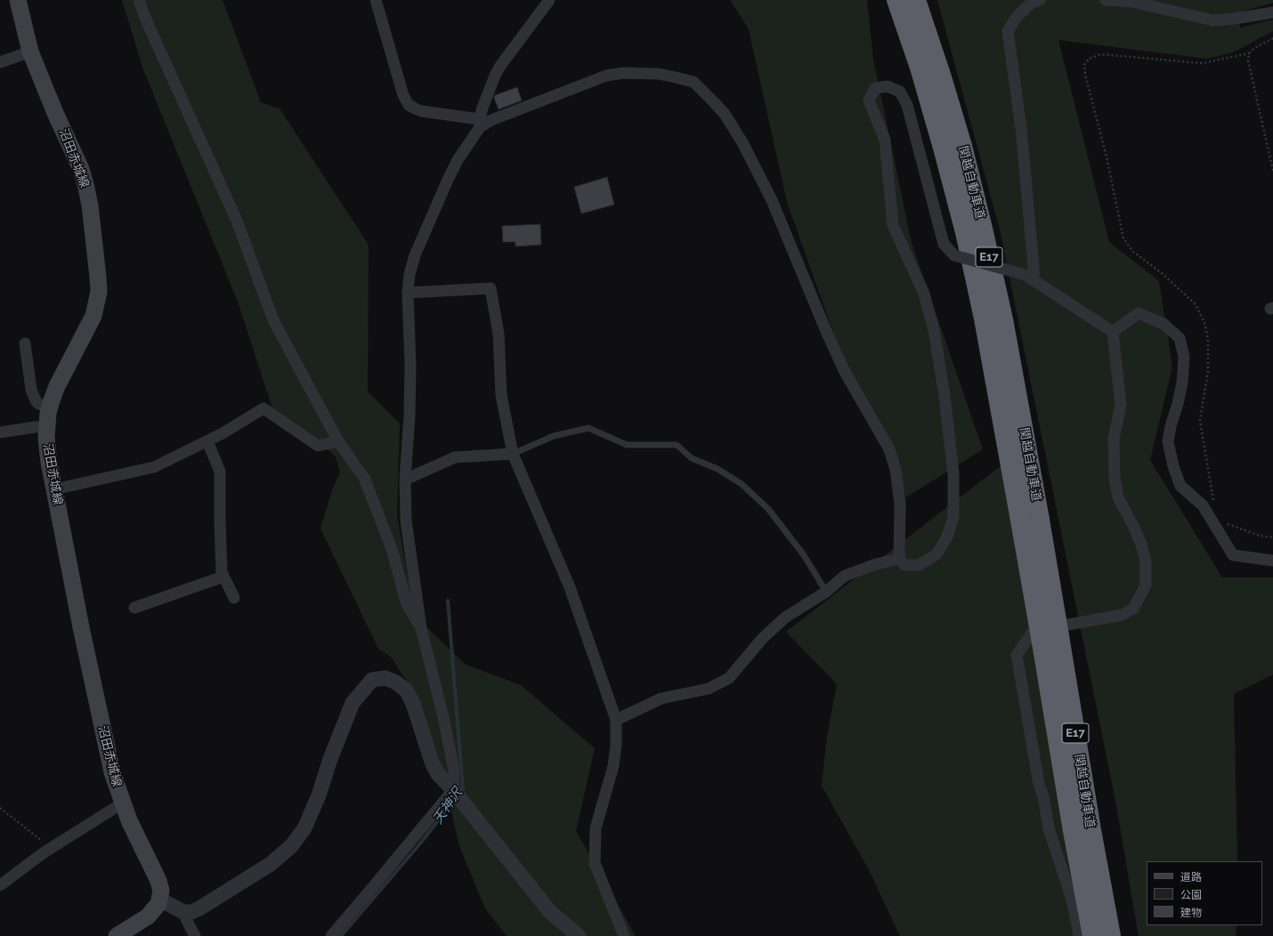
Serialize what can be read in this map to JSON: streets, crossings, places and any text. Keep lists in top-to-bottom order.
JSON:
{
  "streets": {
    "highway": ["関越自動車道", "E17"],
    "main road": ["沼田赤城線"]
  },
  "water": ["天神沢"],
  "legend": ["道路", "公園", "建物"]
}
